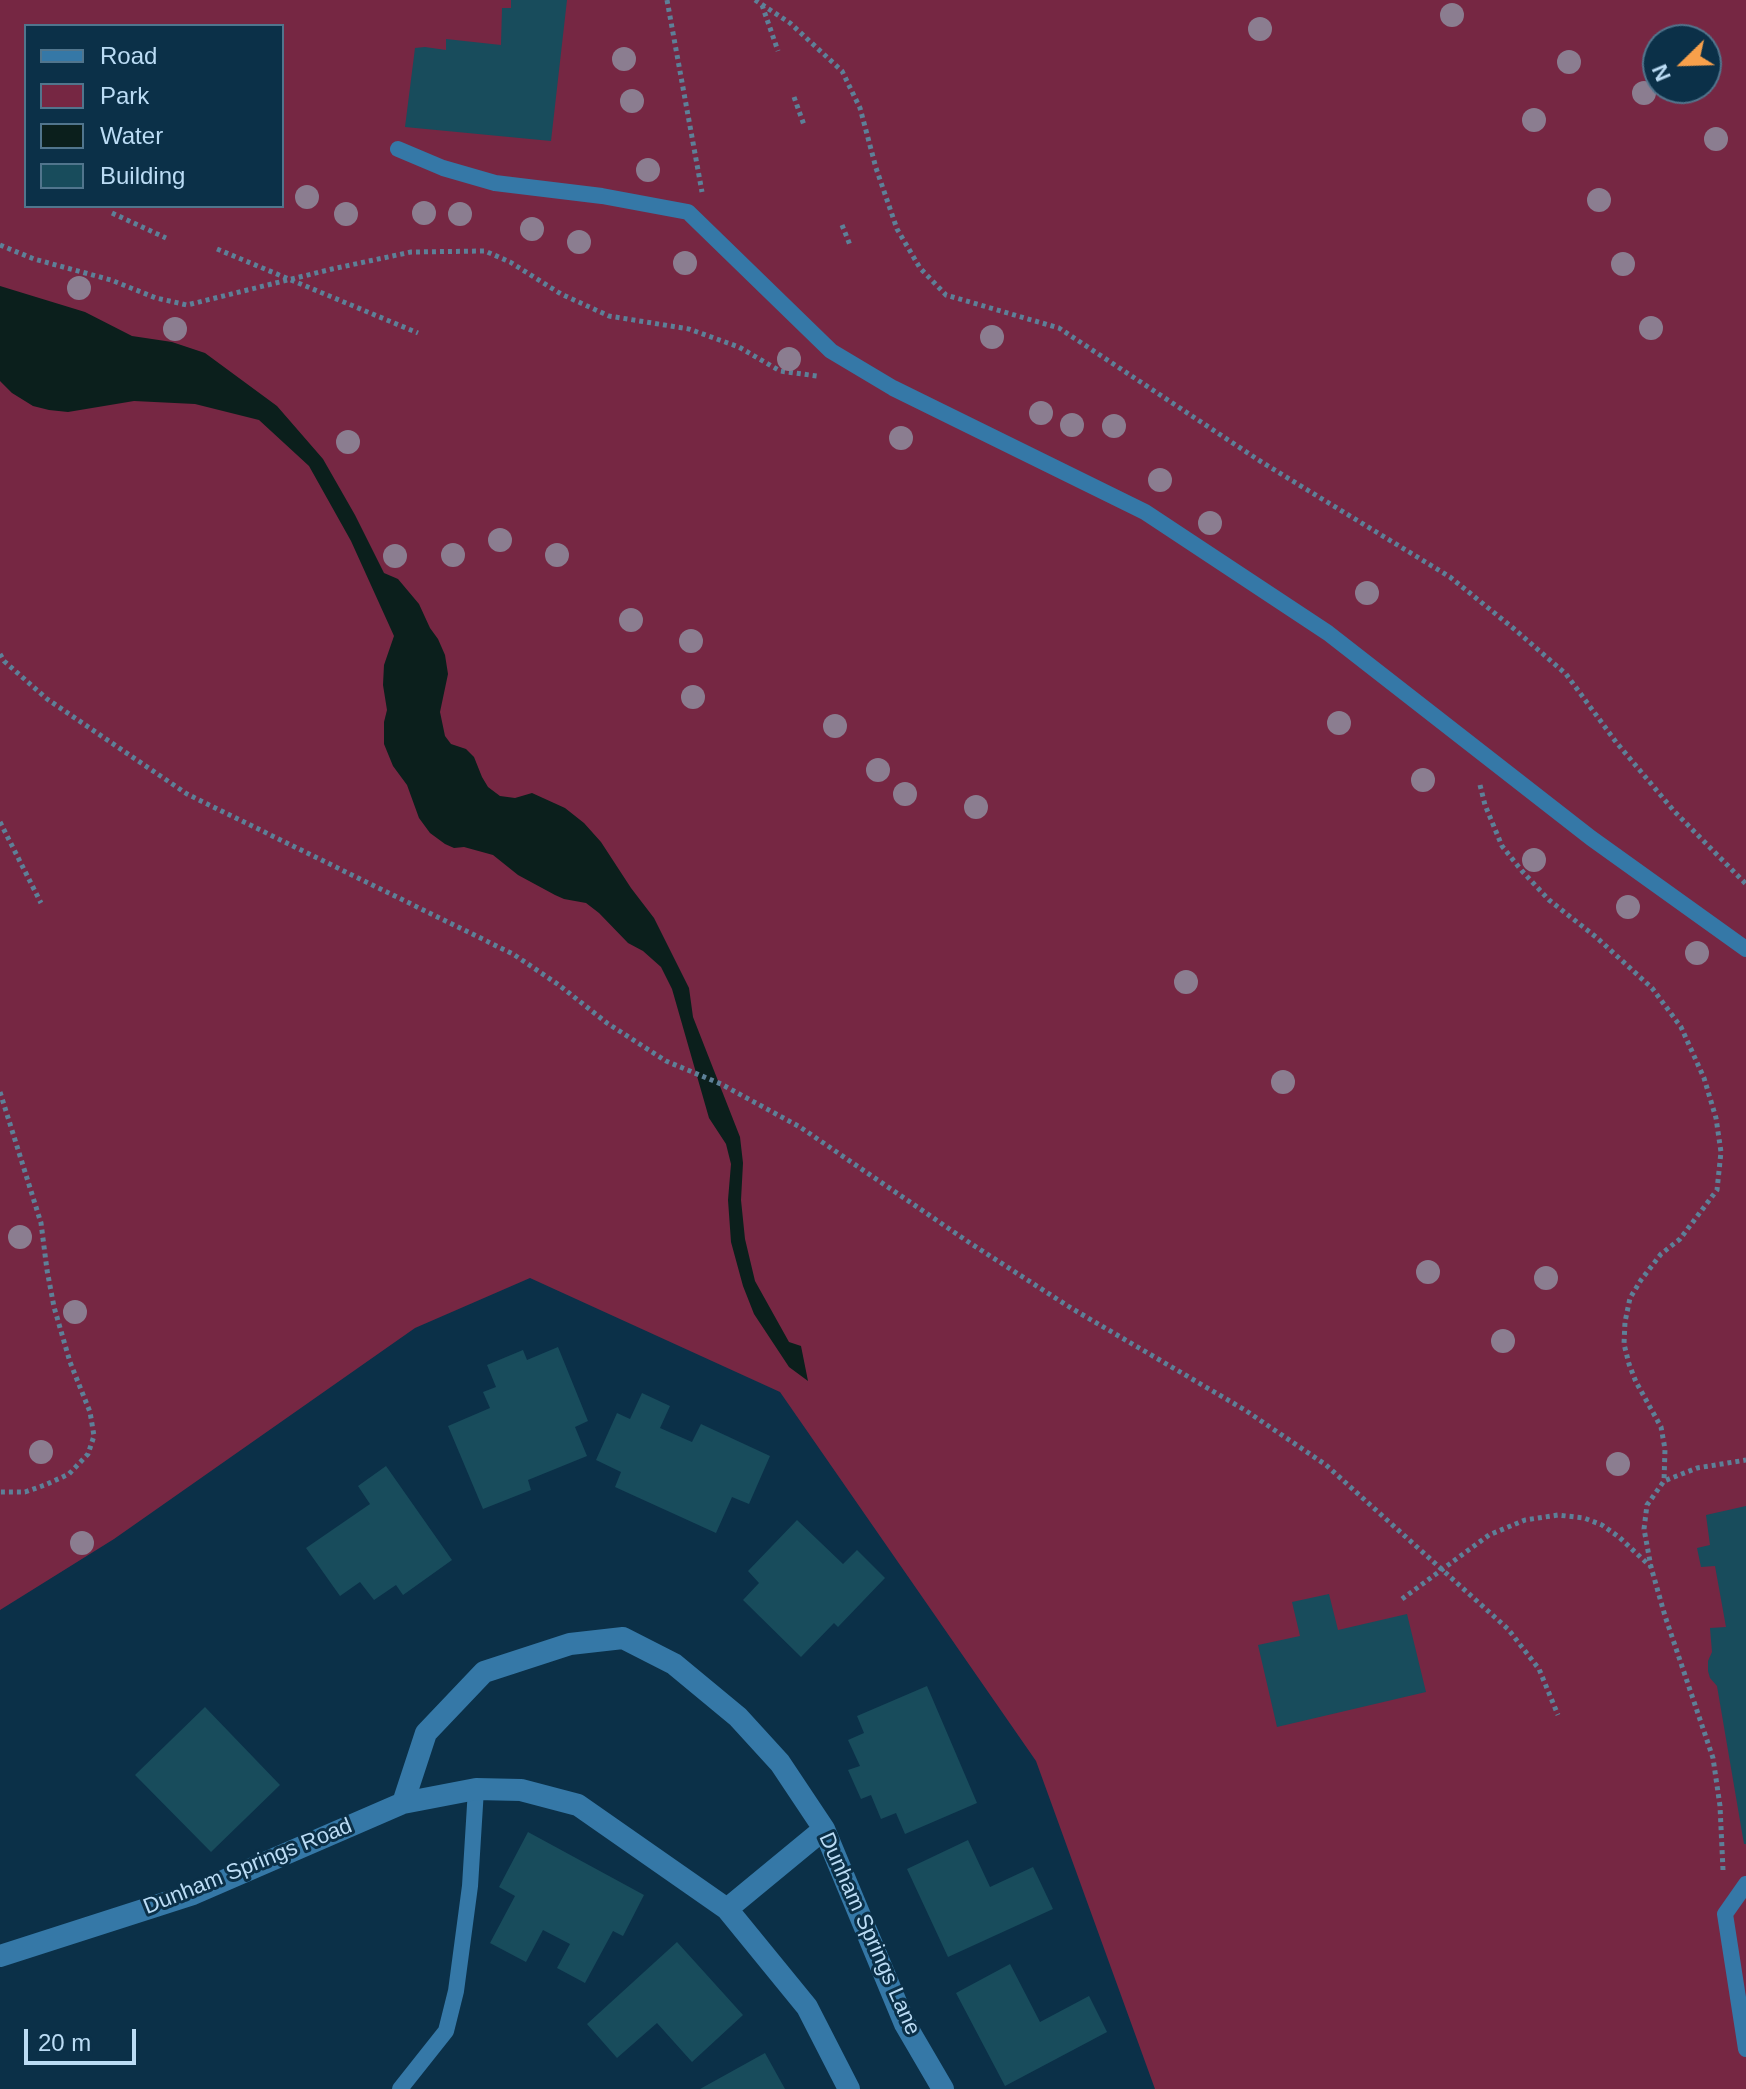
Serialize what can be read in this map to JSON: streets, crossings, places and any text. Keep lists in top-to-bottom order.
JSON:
{
  "streets": {
    "street": ["Dunham Springs Road", "Dunham Springs Lane"]
  },
  "crossings": [
    ["Dunham Springs Road", "Dunham Springs Lane"]
  ],
  "legend": [
    "Road",
    "Park",
    "Water",
    "Building"
  ],
  "scale_bar": "20 m",
  "north": "bottom left"
}
